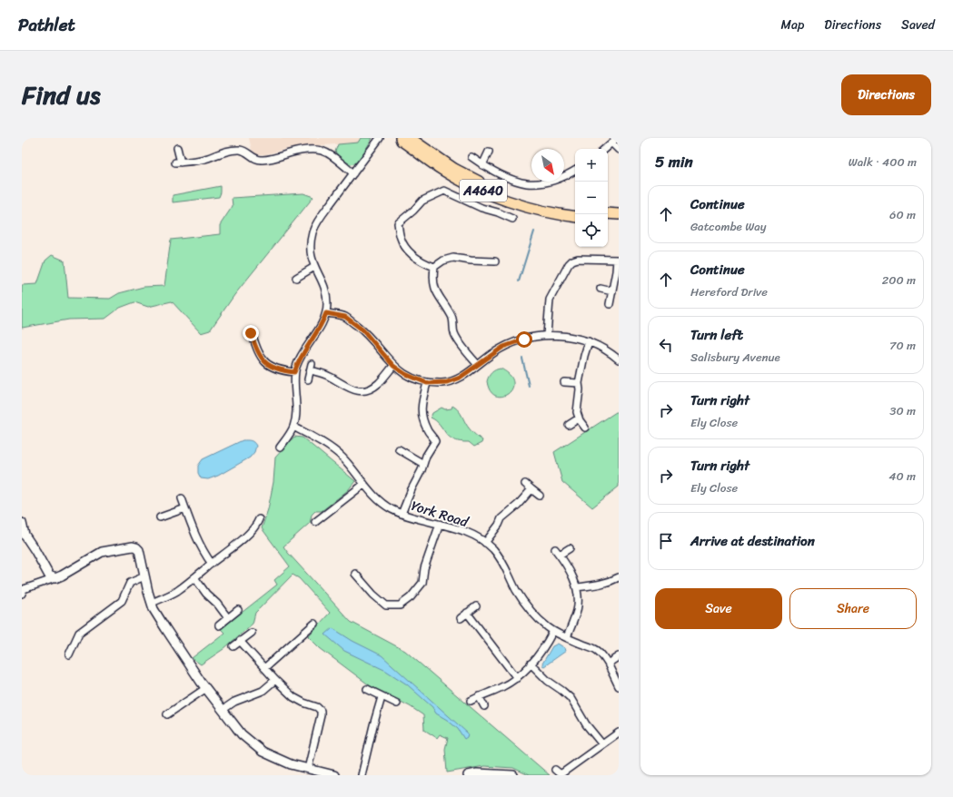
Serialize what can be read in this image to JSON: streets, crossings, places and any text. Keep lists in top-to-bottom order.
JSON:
{
  "streets": {
    "main road": ["A4640"],
    "street": ["York Road"]
  },
  "north": "bottom right",
  "page": {
    "header": "Pathlet",
    "nav": ["Map", "Directions", "Saved"],
    "title": "Find us",
    "buttons": [
      "Directions",
      ["Save", "Share"]
    ],
    "heading": ["5 min", "Walk · 400 m"],
    "map_buttons": ["+", "−"],
    "list": [
      ["Continue", "Gatcombe Way", "60 m"],
      ["Continue", "Hereford Drive", "200 m"],
      ["Turn left", "Salisbury Avenue", "70 m"],
      ["Turn right", "Ely Close", "30 m"],
      ["Turn right", "Ely Close", "40 m"],
      "Arrive at destination"
    ]
  }
}
